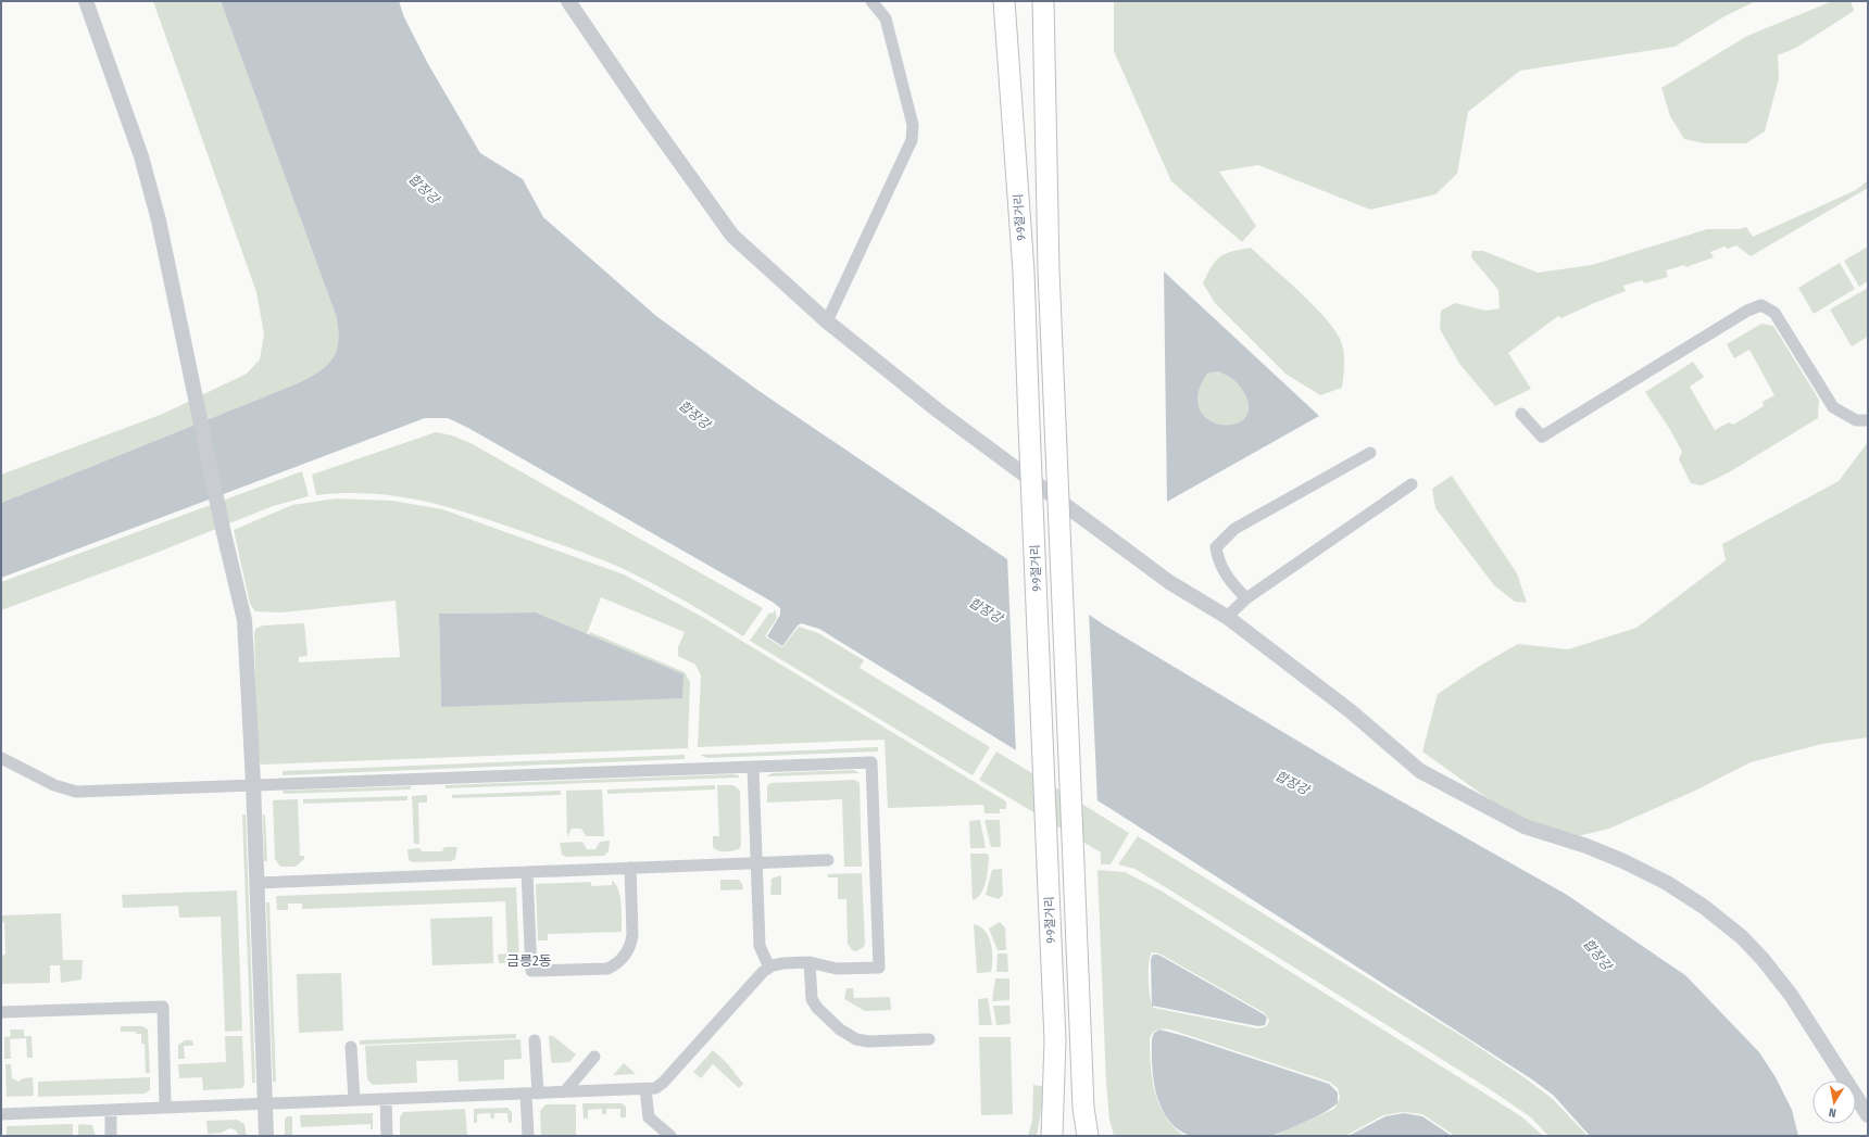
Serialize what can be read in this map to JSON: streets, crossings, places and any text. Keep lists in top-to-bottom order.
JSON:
{
  "streets": {
    "highway": ["9·9절거리"]
  },
  "districts": ["금릉2동"],
  "water": ["합장강"],
  "north": "bottom"
}
